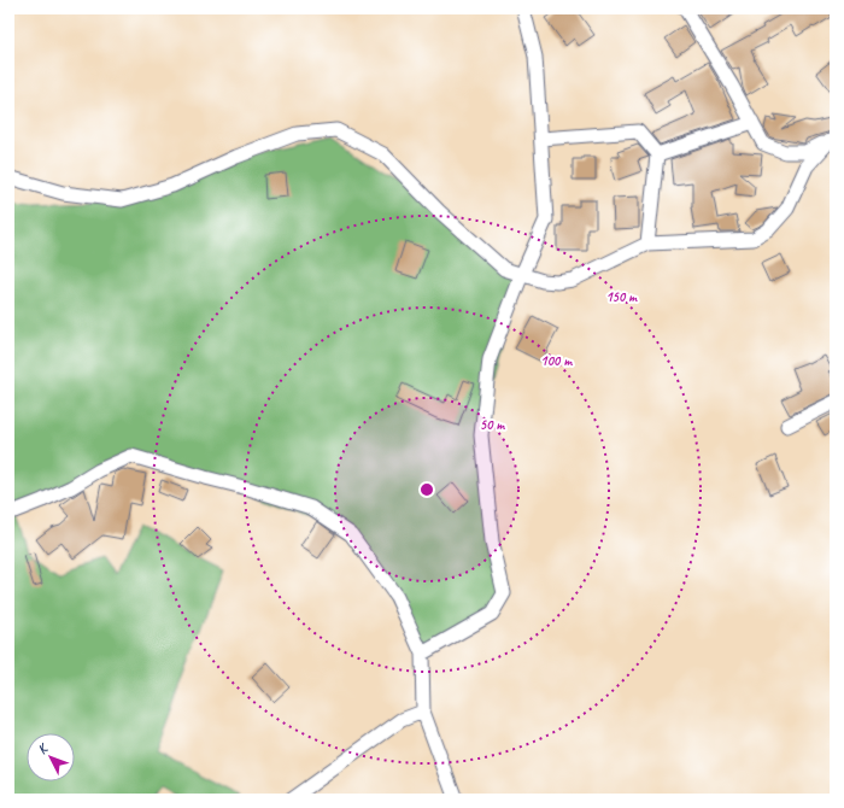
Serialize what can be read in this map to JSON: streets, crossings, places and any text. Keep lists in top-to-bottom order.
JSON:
{
  "north": "top left",
  "rings": ["150 m", "100 m", "50 m"]
}
